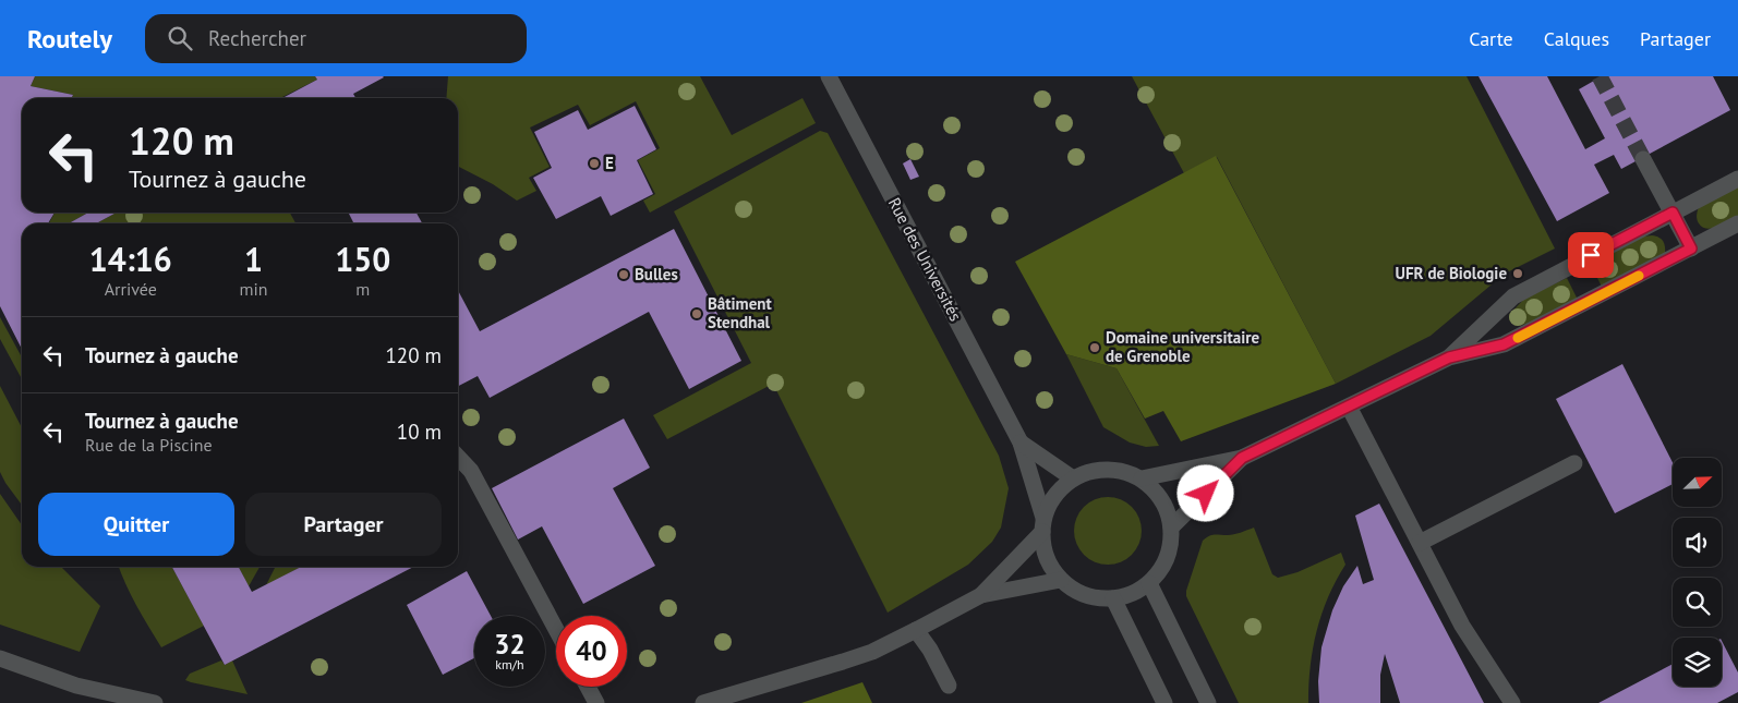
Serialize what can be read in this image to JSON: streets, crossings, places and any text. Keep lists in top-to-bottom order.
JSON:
{
  "streets": {
    "street": ["Rue des Universités"]
  },
  "places": [
    "E",
    "UFR de Biologie",
    "Bulles",
    "Bâtiment Stendhal",
    "Domaine universitaire de Grenoble"
  ],
  "north": "top right",
  "page": {
    "header": "Routely",
    "search": "Rechercher",
    "nav": ["Carte", "Calques", "Partager"],
    "turn": ["120 m", "Tournez à gauche"],
    "eta": [
      "14:16",
      "Arrivée",
      "1",
      "min",
      "150",
      "m"
    ],
    "list": [
      {
        "name": "Tournez à gauche",
        "value": "120 m"
      },
      {
        "name": "Tournez à gauche",
        "note": "Rue de la Piscine",
        "value": "10 m"
      }
    ],
    "buttons": ["Quitter", "Partager"],
    "speed": "32 km/h",
    "limit": "40"
  }
}
